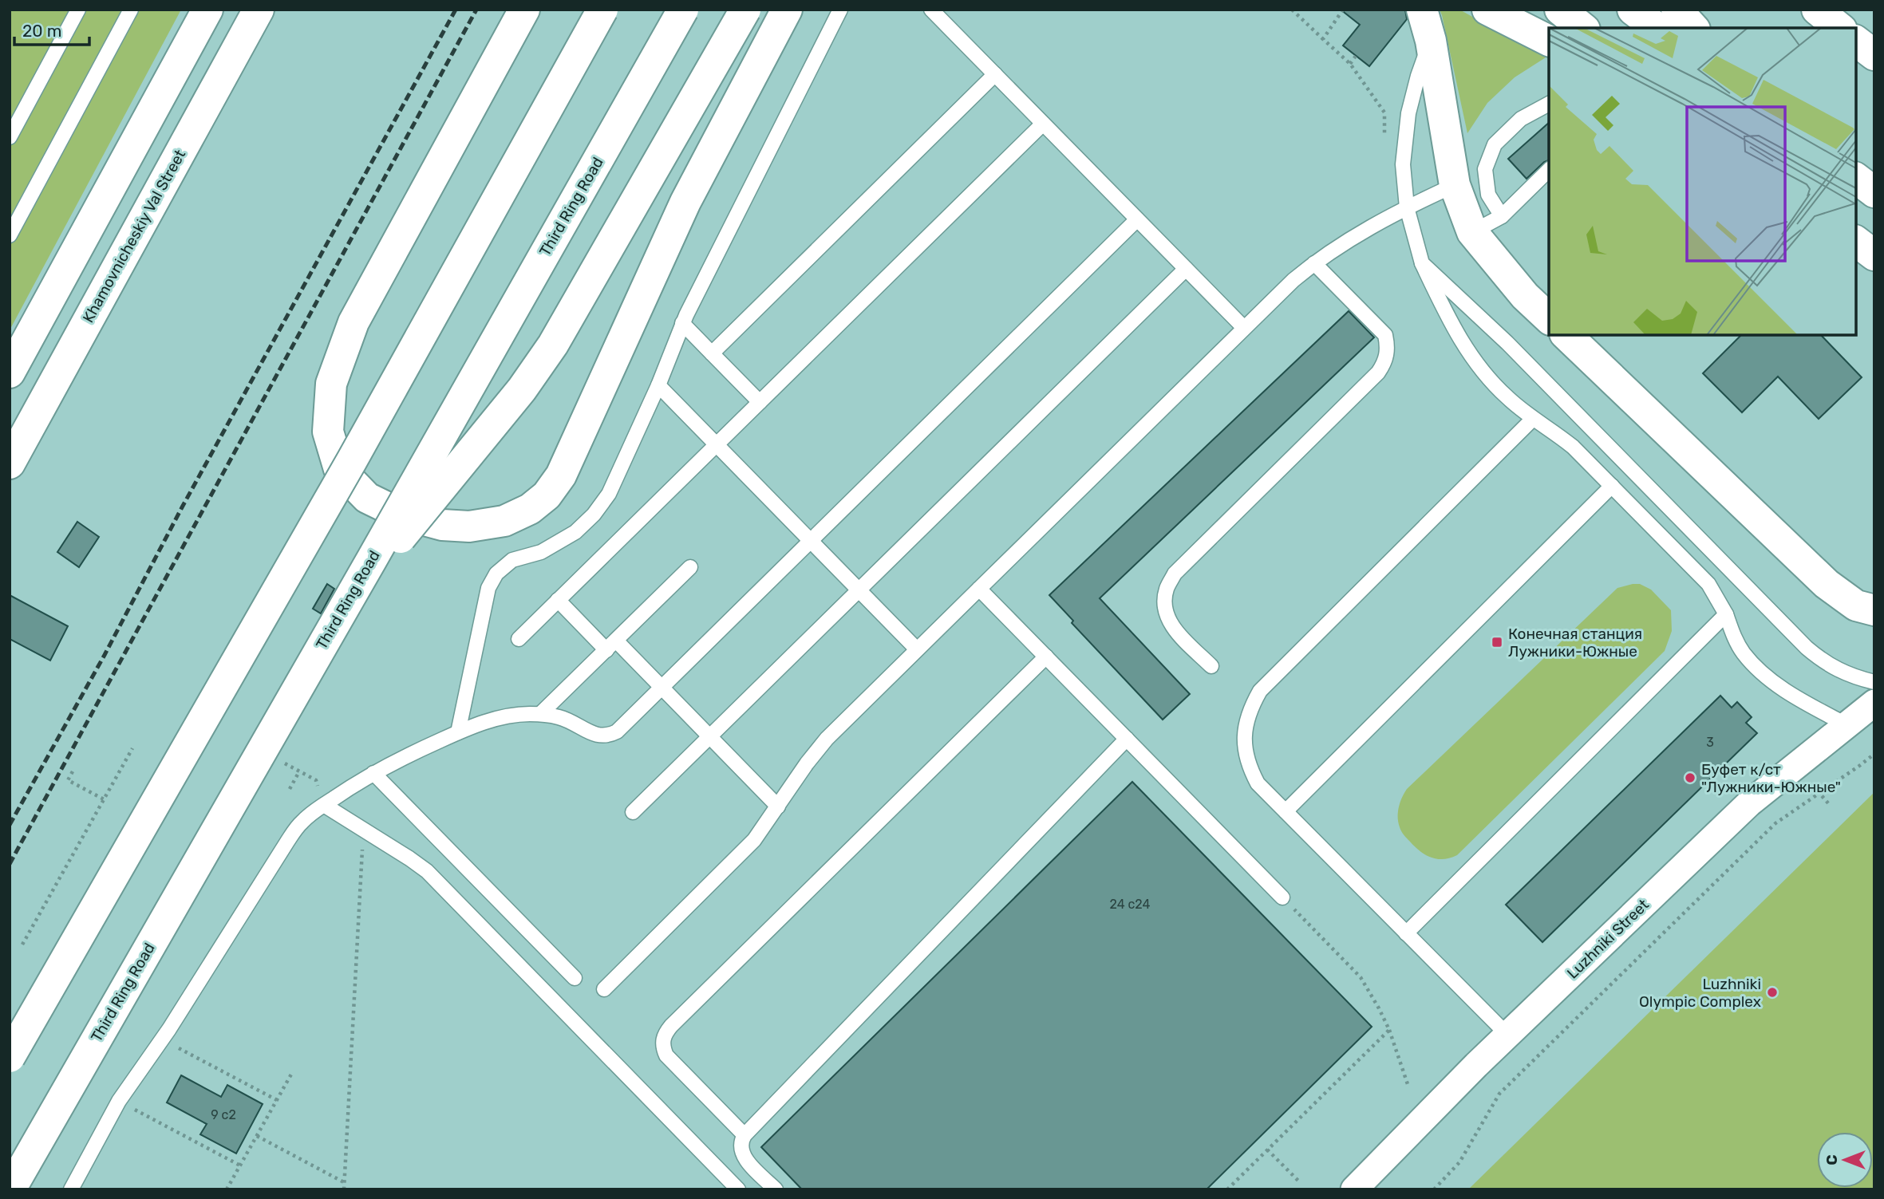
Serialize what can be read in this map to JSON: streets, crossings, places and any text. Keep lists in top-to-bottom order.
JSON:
{
  "streets": {
    "main road": ["Third Ring Road", "Khamovnicheskiy Val Street"],
    "street": ["Luzhniki Street"]
  },
  "places": {
    "transit": ["Конечная станция Лужники-Южные"],
    "other": ["Буфет к/ст \"Лужники-Южные\"", "Luzhniki Olympic Complex"]
  },
  "house_numbers": ["3", "24 с24", "9 с2"],
  "scale_bar": "20 m",
  "north": "left"
}
